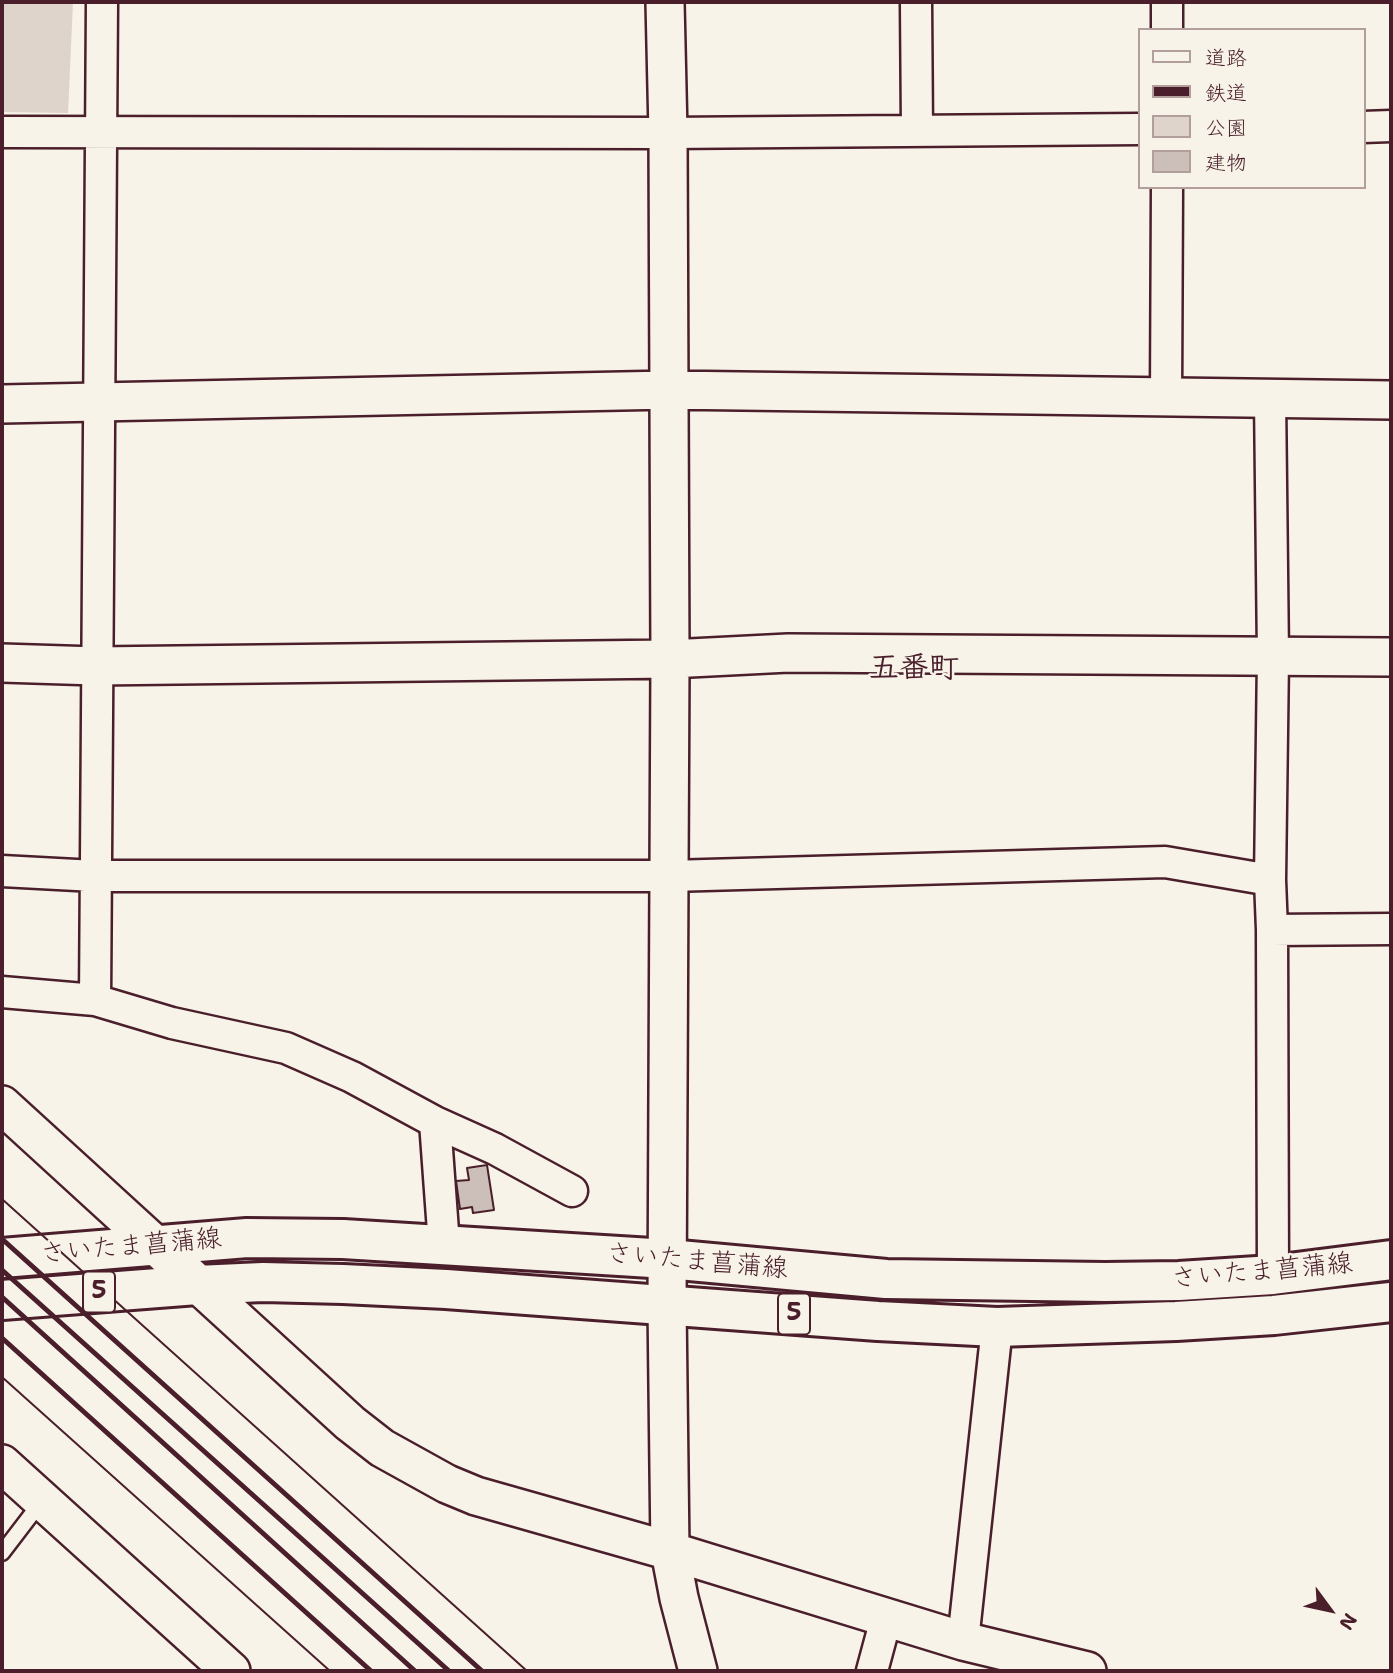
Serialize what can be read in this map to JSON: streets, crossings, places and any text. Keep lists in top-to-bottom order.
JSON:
{
  "streets": {
    "main road": ["さいたま菖蒲線", "5"]
  },
  "districts": ["五番町"],
  "legend": [
    "道路",
    "鉄道",
    "公園",
    "建物"
  ],
  "north": "bottom right"
}
